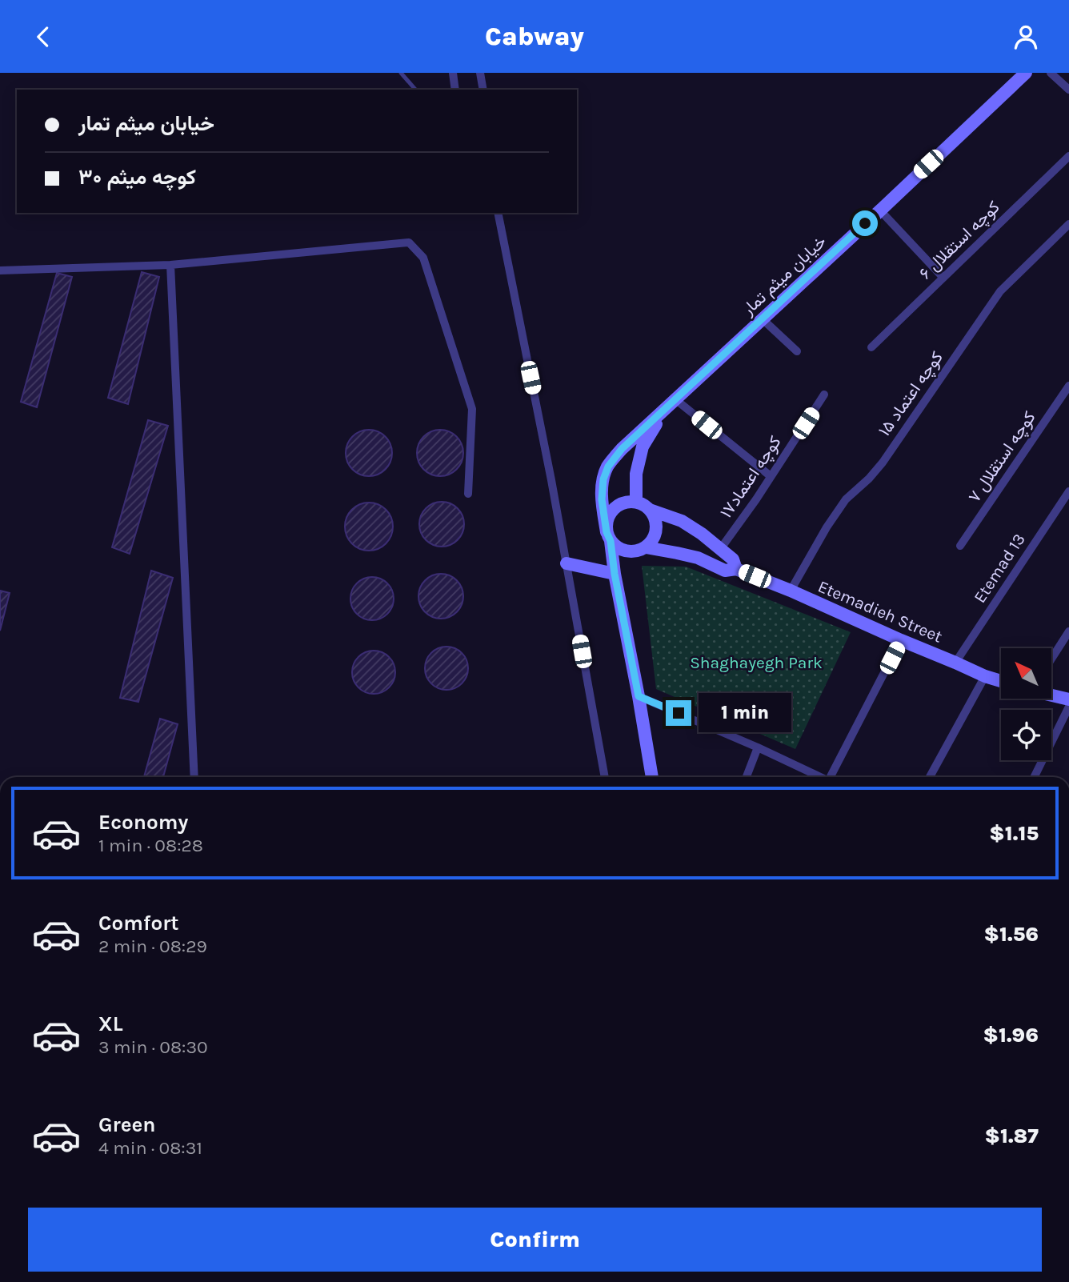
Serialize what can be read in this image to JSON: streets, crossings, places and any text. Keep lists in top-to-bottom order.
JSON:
{
  "streets": {
    "street": [
      "کوچه استقلال ۶",
      "خیابان میثم تمار",
      "کوچه اعتماد ۱۵",
      "کوچه استقلال ۷",
      "کوچه اعتماد۱۷",
      "Etemad 13",
      "Etemadieh Street"
    ]
  },
  "crossings": [
    ["خیابان میثم تمار", "Etemadieh Street"],
    ["کوچه اعتماد ۱۵", "Etemadieh Street"],
    ["Etemad 13", "Etemadieh Street"]
  ],
  "parks": ["Shaghayegh Park"],
  "north": "top left",
  "page": {
    "header": "Cabway",
    "banner": ["خیابان میثم تمار", "کوچه میثم ۳۰"],
    "bubble": "1 min",
    "list": [
      {
        "name": "Economy",
        "note": "1 min · 08:28",
        "value": "$1.15"
      },
      {
        "name": "Comfort",
        "note": "2 min · 08:29",
        "value": "$1.56"
      },
      {
        "name": "XL",
        "note": "3 min · 08:30",
        "value": "$1.96"
      },
      {
        "name": "Green",
        "note": "4 min · 08:31",
        "value": "$1.87"
      }
    ],
    "buttons": "Confirm"
  }
}
